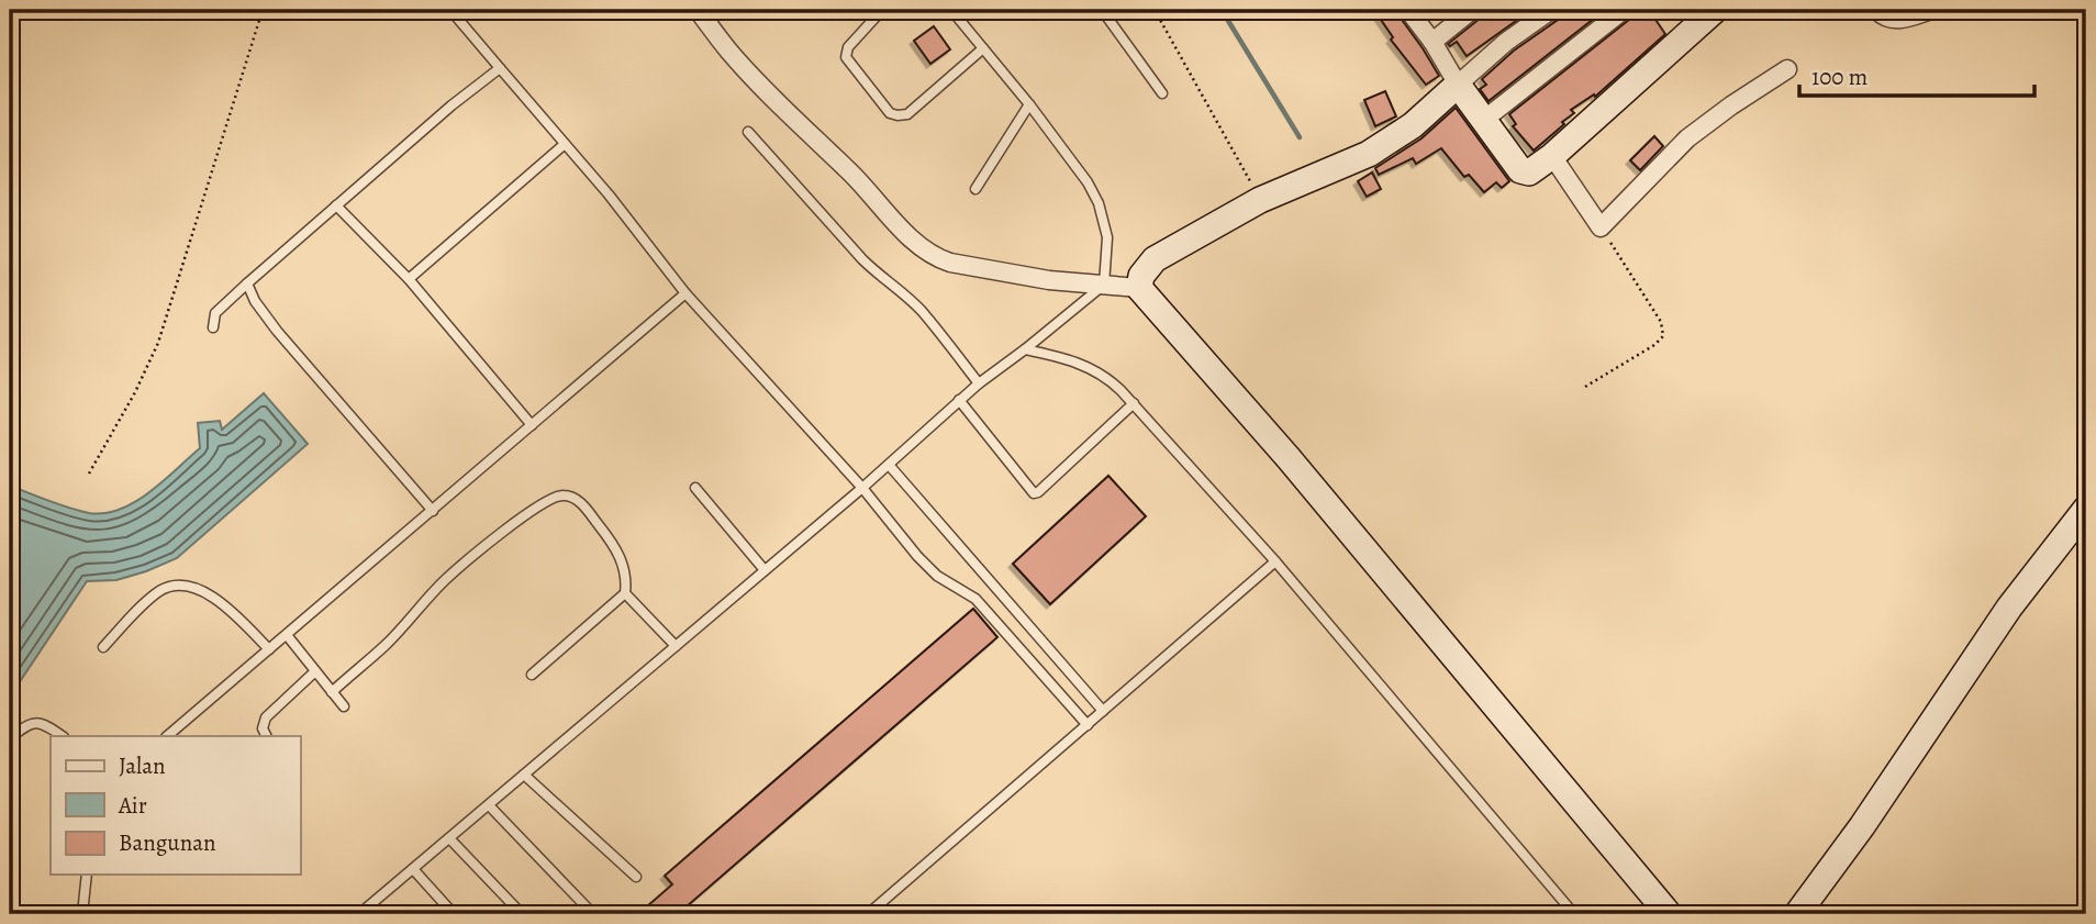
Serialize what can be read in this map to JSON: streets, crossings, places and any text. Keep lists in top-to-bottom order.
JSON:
{
  "legend": ["Jalan", "Air", "Bangunan"],
  "scale_bar": "100 m"
}
